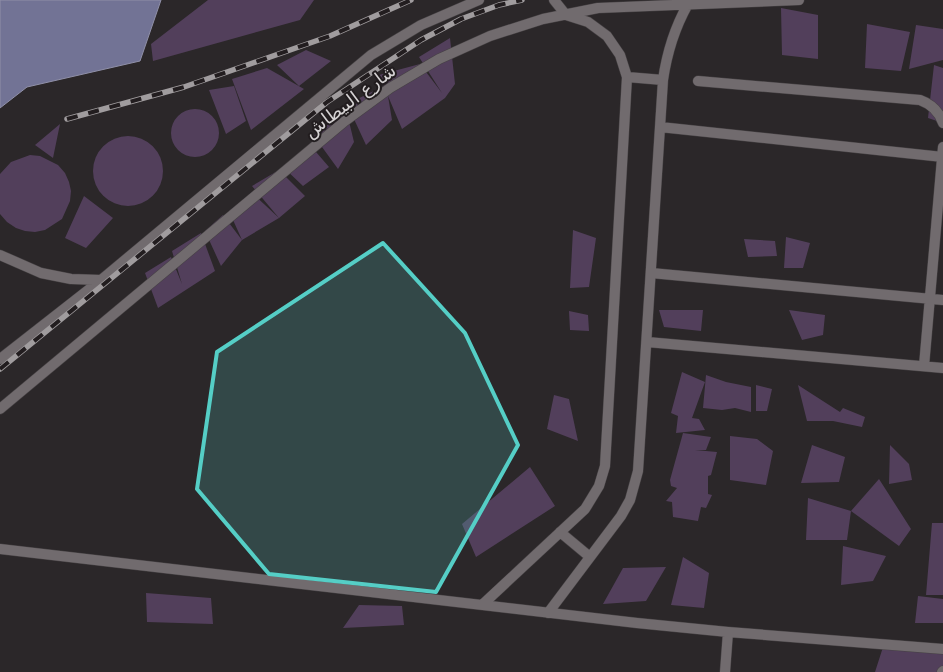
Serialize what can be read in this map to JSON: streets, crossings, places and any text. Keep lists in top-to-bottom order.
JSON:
{
  "streets": {
    "lane": ["شارع البيطاش"]
  }
}
